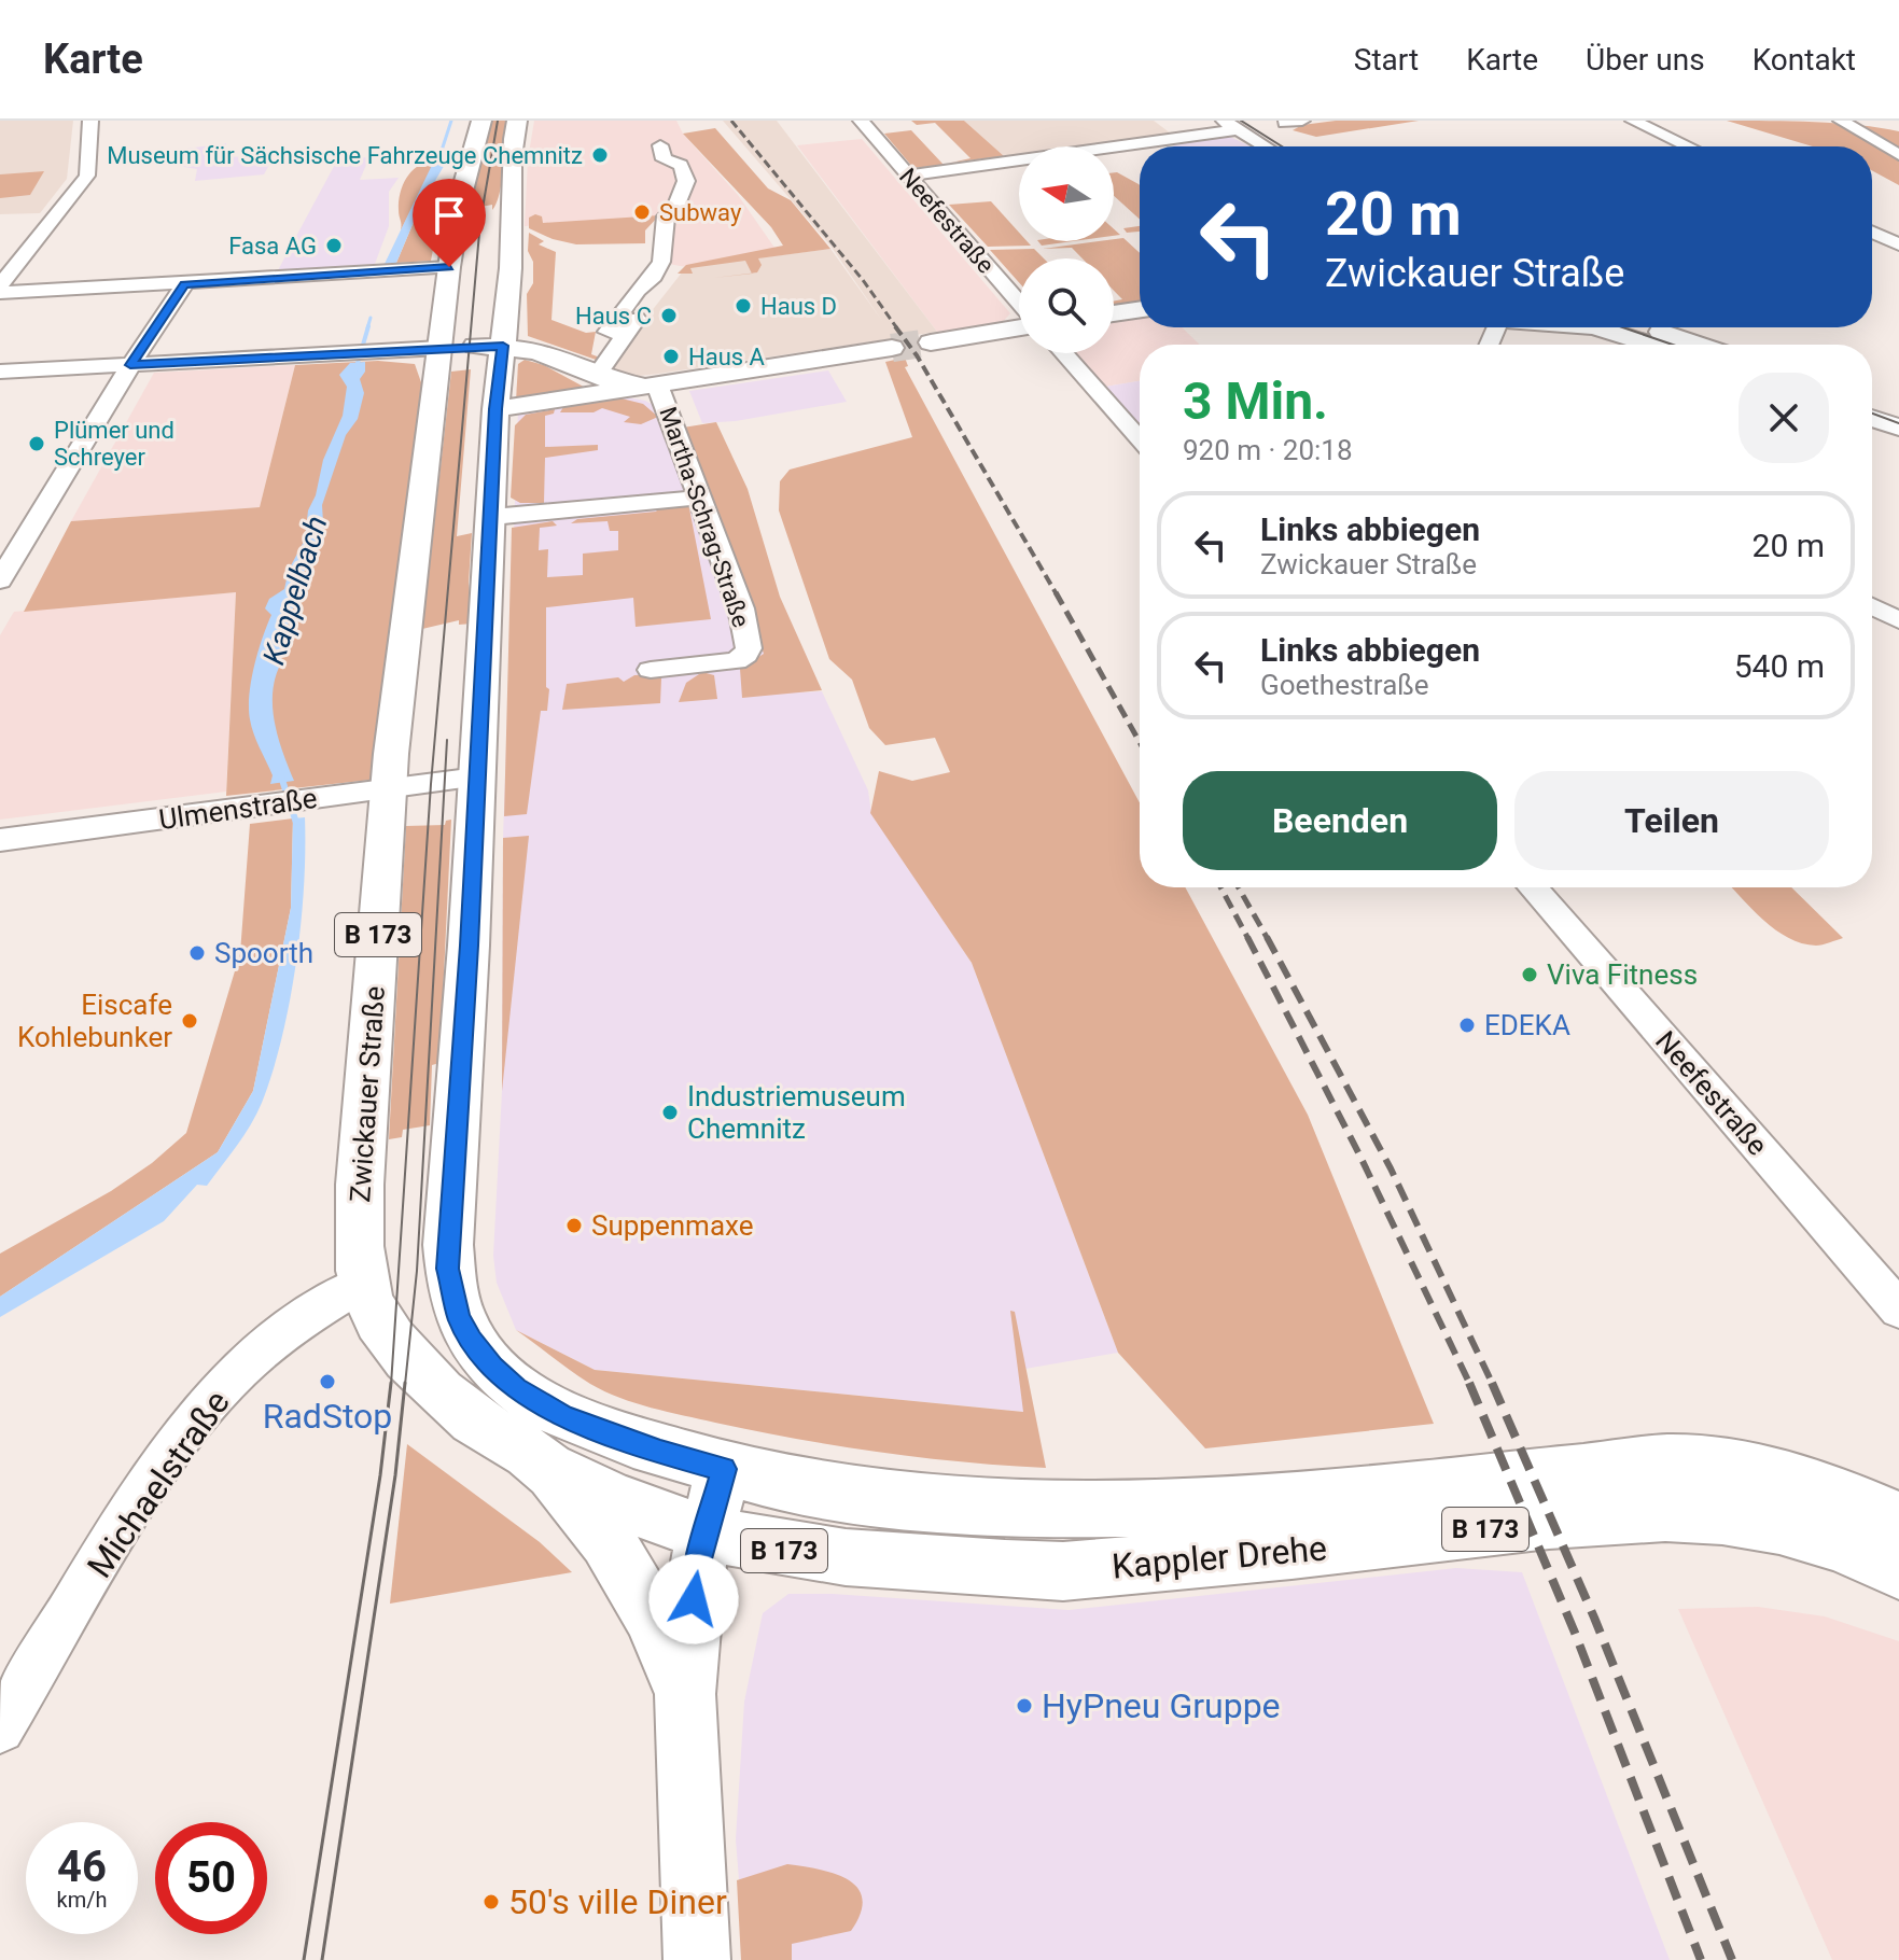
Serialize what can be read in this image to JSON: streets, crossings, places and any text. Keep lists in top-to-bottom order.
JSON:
{
  "streets": {
    "main road": ["B 173", "Zwickauer Straße", "Kappler Drehe"],
    "street": [
      "Neefestraße",
      "Martha-Schrag-Straße",
      "Ulmenstraße",
      "Michaelstraße"
    ]
  },
  "crossings": [
    ["Ulmenstraße", "B 173"],
    ["Ulmenstraße", "Zwickauer Straße"],
    ["B 173", "Zwickauer Straße"],
    ["B 173", "Kappler Drehe"],
    ["Zwickauer Straße", "Michaelstraße"],
    ["Zwickauer Straße", "Kappler Drehe"]
  ],
  "water": ["Kappelbach"],
  "places": [
    "Museum für Sächsische Fahrzeuge Chemnitz",
    "Subway",
    "Fasa AG",
    "Haus D",
    "Haus C",
    "Haus A",
    "Plümer und Schreyer",
    "Spoorth",
    "Viva Fitness",
    "Eiscafe Kohlebunker",
    "EDEKA",
    "Industriemuseum Chemnitz",
    "Suppenmaxe",
    "RadStop",
    "HyPneu Gruppe",
    "50's ville Diner"
  ],
  "north": "left",
  "page": {
    "header": "Karte",
    "nav": [
      "Start",
      "Karte",
      "Über uns",
      "Kontakt"
    ],
    "turn": ["20 m", "Zwickauer Straße"],
    "heading": ["3 Min.", "920 m · 20:18"],
    "list": [
      {
        "name": "Links abbiegen",
        "note": "Zwickauer Straße",
        "value": "20 m"
      },
      {
        "name": "Links abbiegen",
        "note": "Goethestraße",
        "value": "540 m"
      }
    ],
    "buttons": ["Beenden", "Teilen"],
    "speed": "46 km/h",
    "limit": "50"
  }
}
